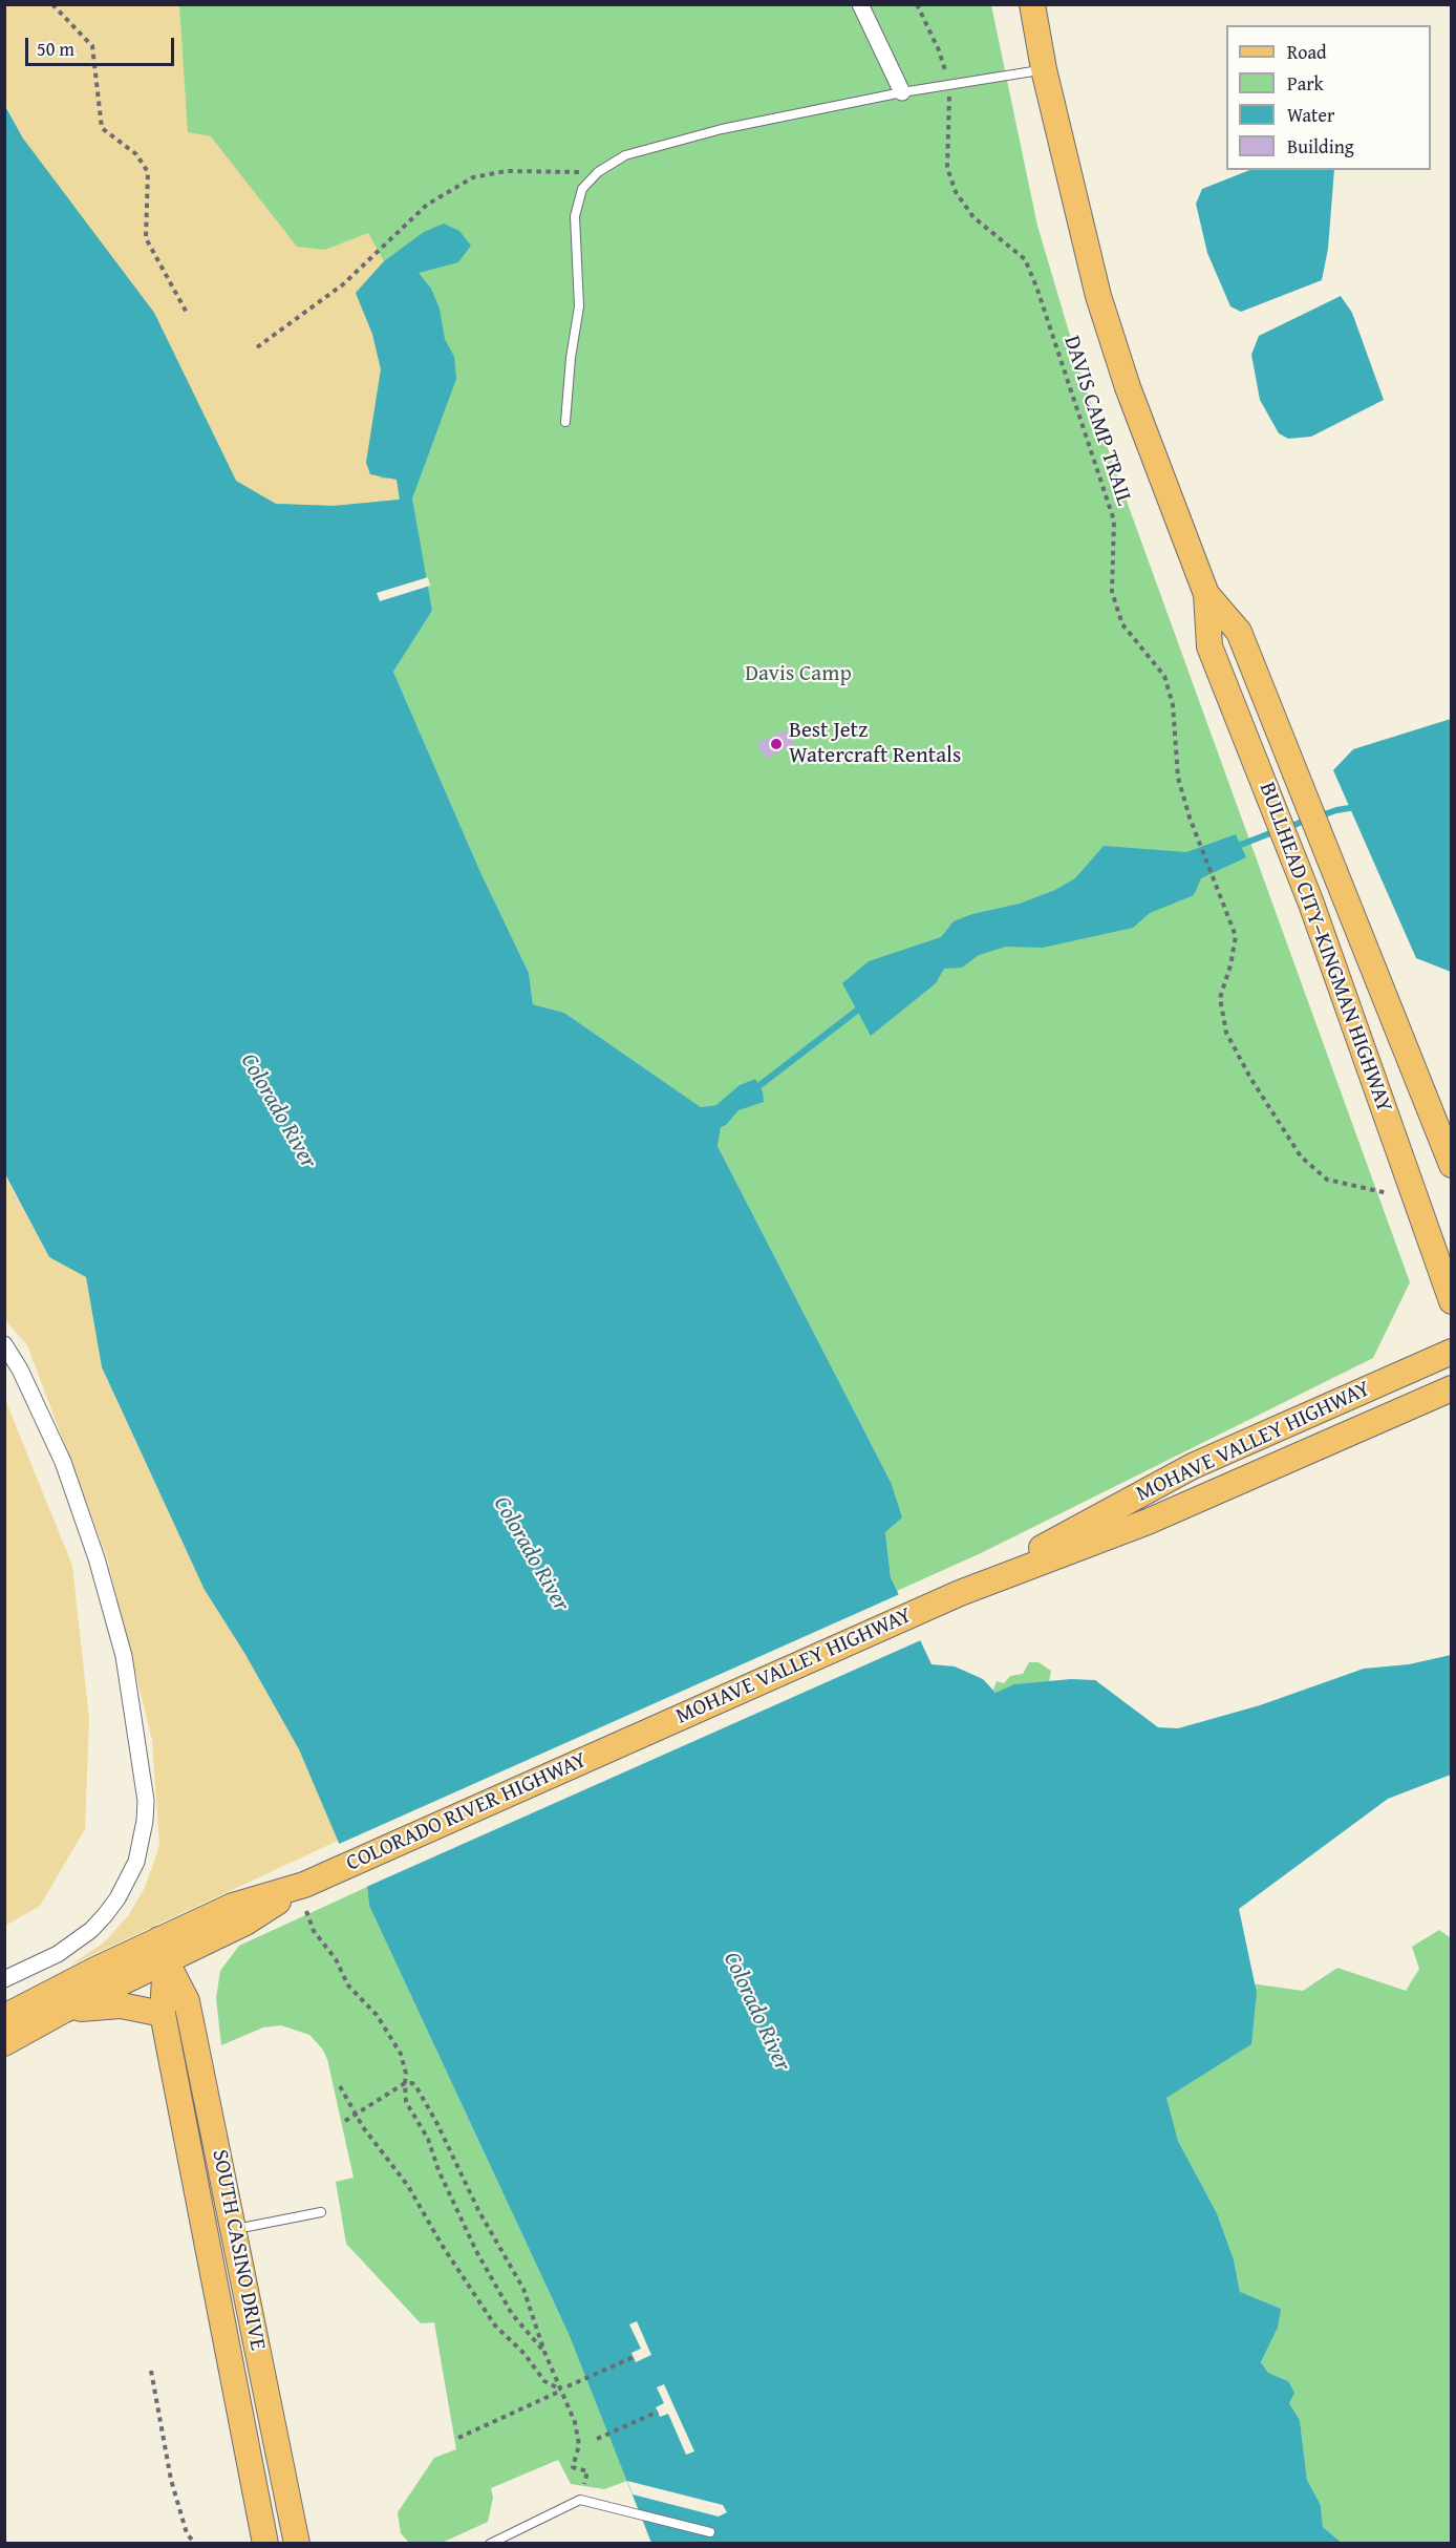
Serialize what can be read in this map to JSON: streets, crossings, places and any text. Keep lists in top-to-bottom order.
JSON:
{
  "streets": {
    "main road": [
      "BULLHEAD CITY–KINGMAN HIGHWAY",
      "MOHAVE VALLEY HIGHWAY",
      "COLORADO RIVER HIGHWAY",
      "SOUTH CASINO DRIVE"
    ],
    "path": ["DAVIS CAMP TRAIL"]
  },
  "crossings": [
    ["MOHAVE VALLEY HIGHWAY", "COLORADO RIVER HIGHWAY"],
    ["COLORADO RIVER HIGHWAY", "SOUTH CASINO DRIVE"]
  ],
  "water": ["Colorado River"],
  "parks": ["Davis Camp"],
  "places": ["Best Jetz Watercraft Rentals"],
  "legend": [
    "Road",
    "Park",
    "Water",
    "Building"
  ],
  "scale_bar": "50 m"
}
